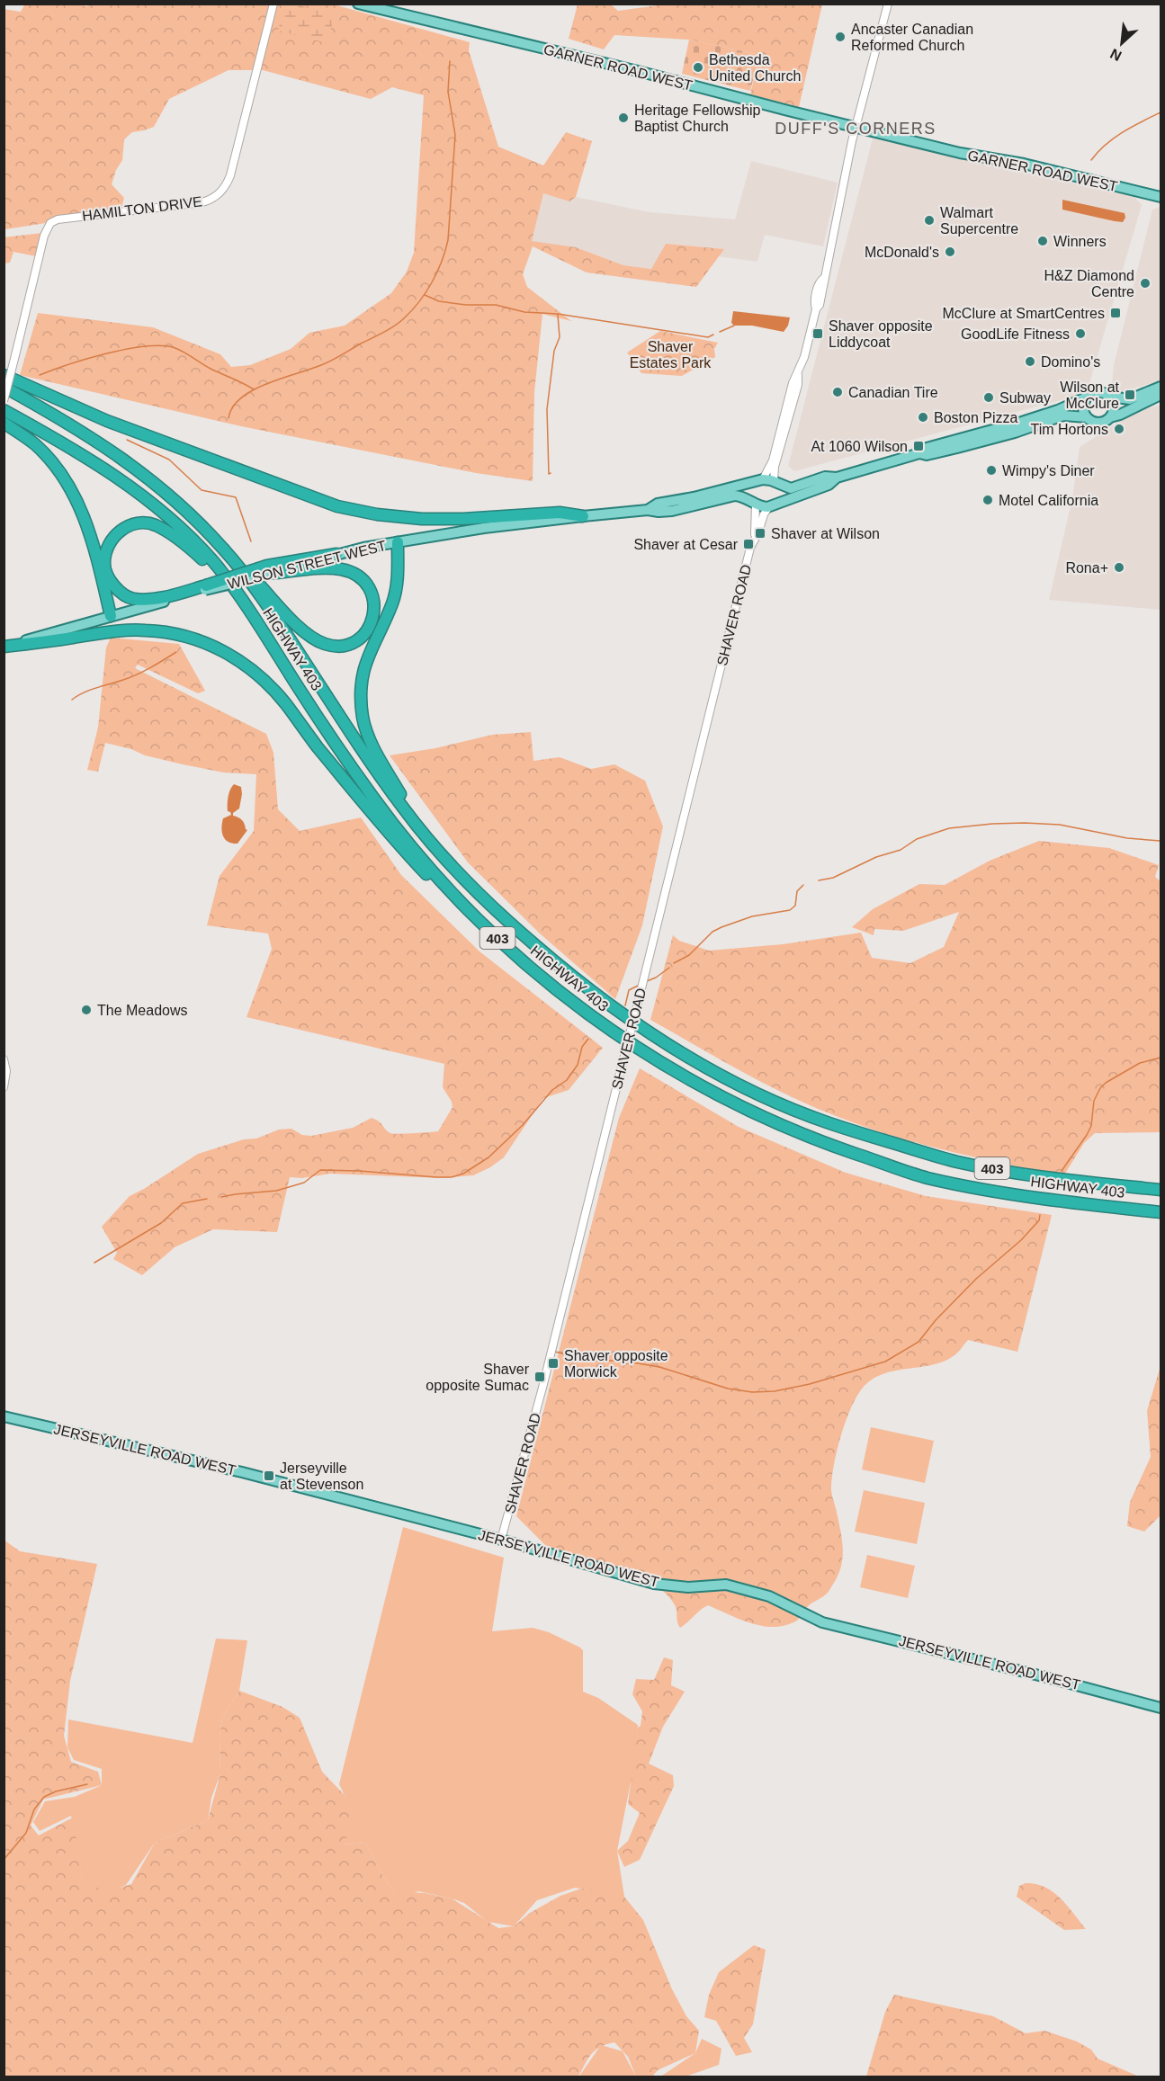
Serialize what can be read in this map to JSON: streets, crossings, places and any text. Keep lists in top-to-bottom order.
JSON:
{
  "streets": {
    "highway": ["HIGHWAY 403", "403"],
    "main road": ["GARNER ROAD WEST", "WILSON STREET WEST", "JERSEYVILLE ROAD WEST"],
    "street": ["HAMILTON DRIVE", "SHAVER ROAD"]
  },
  "crossings": [
    ["WILSON STREET WEST", "SHAVER ROAD"],
    ["SHAVER ROAD", "JERSEYVILLE ROAD WEST"]
  ],
  "districts": ["DUFF'S CORNERS"],
  "parks": ["Shaver Estates Park"],
  "places": {
    "other": [
      "Ancaster Canadian Reformed Church",
      "Bethesda United Church",
      "Heritage Fellowship Baptist Church",
      "Walmart Supercentre",
      "Winners",
      "McDonald's",
      "H&Z Diamond Centre",
      "GoodLife Fitness",
      "Domino's",
      "Canadian Tire",
      "Subway",
      "Boston Pizza",
      "Tim Hortons",
      "Wimpy's Diner",
      "Motel California",
      "Rona+",
      "The Meadows"
    ],
    "transit": [
      "McClure at SmartCentres",
      "Shaver opposite Liddycoat",
      "Wilson at McClure",
      "At 1060 Wilson",
      "Shaver at Wilson",
      "Shaver at Cesar",
      "Shaver opposite Morwick",
      "Shaver opposite Sumac",
      "Jerseyville at Stevenson"
    ]
  },
  "north": "bottom left"
}
